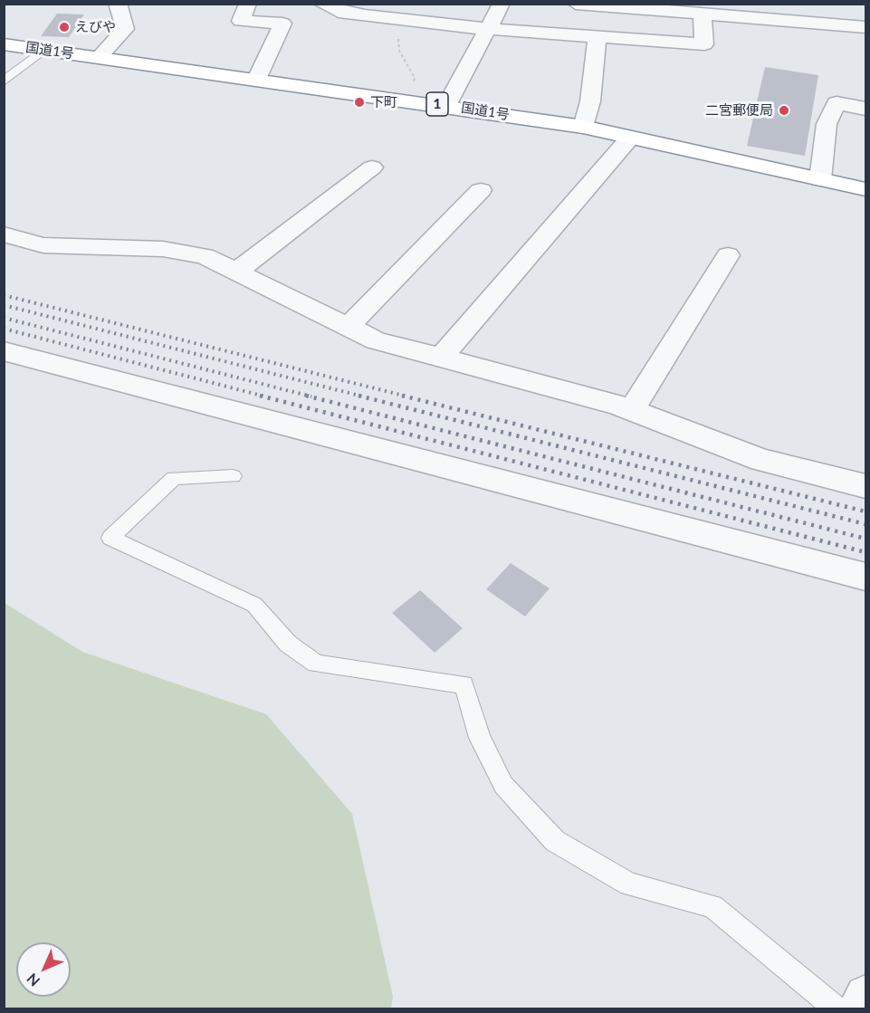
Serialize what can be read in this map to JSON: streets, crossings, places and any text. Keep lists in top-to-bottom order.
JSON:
{
  "streets": {
    "highway": ["国道1号", "1"]
  },
  "places": ["えびや", "下町", "二宮郵便局"],
  "north": "bottom left"
}
